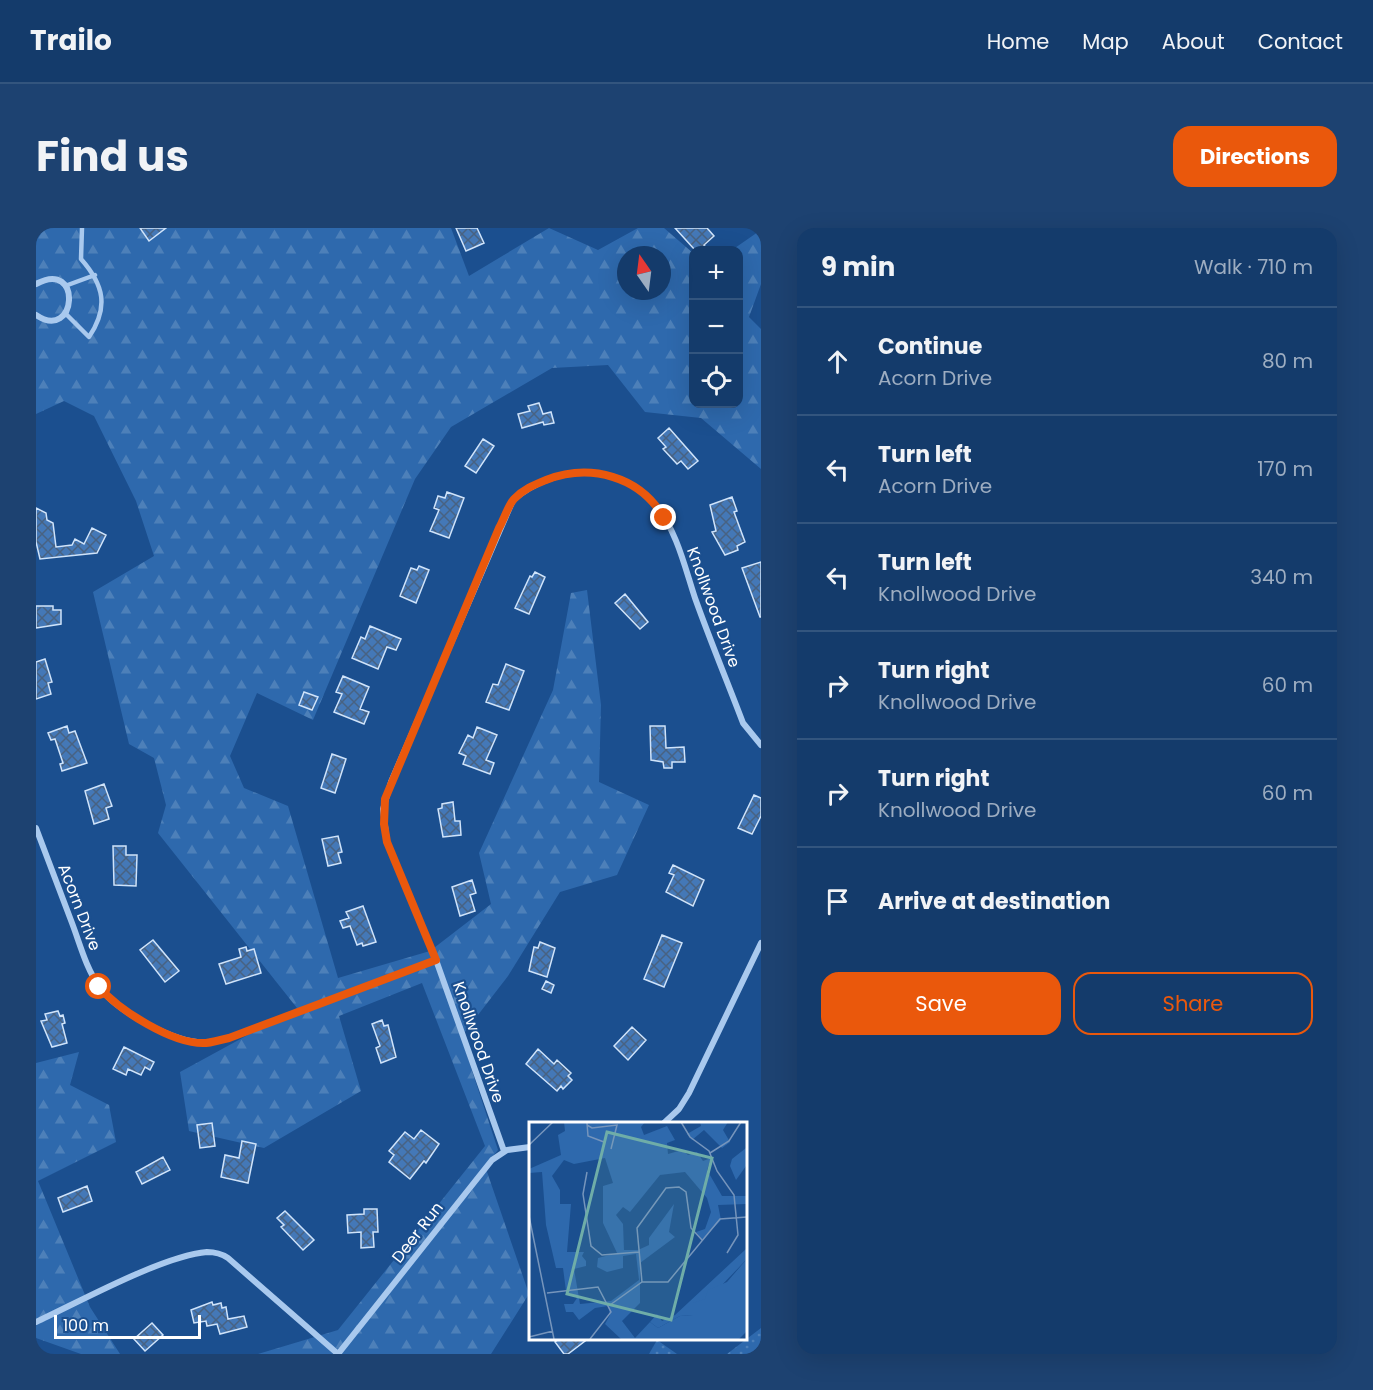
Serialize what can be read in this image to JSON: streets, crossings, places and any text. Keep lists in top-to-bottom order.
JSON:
{
  "streets": {
    "street": ["Knollwood Drive", "Acorn Drive", "Deer Run"]
  },
  "crossings": [
    ["Knollwood Drive", "Acorn Drive"],
    ["Knollwood Drive", "Deer Run"]
  ],
  "scale_bar": "100 m",
  "north": "top",
  "page": {
    "header": "Trailo",
    "nav": [
      "Home",
      "Map",
      "About",
      "Contact"
    ],
    "title": "Find us",
    "buttons": [
      "Directions",
      ["Save", "Share"]
    ],
    "heading": ["9 min", "Walk · 710 m"],
    "map_buttons": ["+", "−"],
    "list": [
      ["Continue", "Acorn Drive", "80 m"],
      ["Turn left", "Acorn Drive", "170 m"],
      ["Turn left", "Knollwood Drive", "340 m"],
      ["Turn right", "Knollwood Drive", "60 m"],
      ["Turn right", "Knollwood Drive", "60 m"],
      "Arrive at destination"
    ],
    "scale": "100 m"
  }
}
